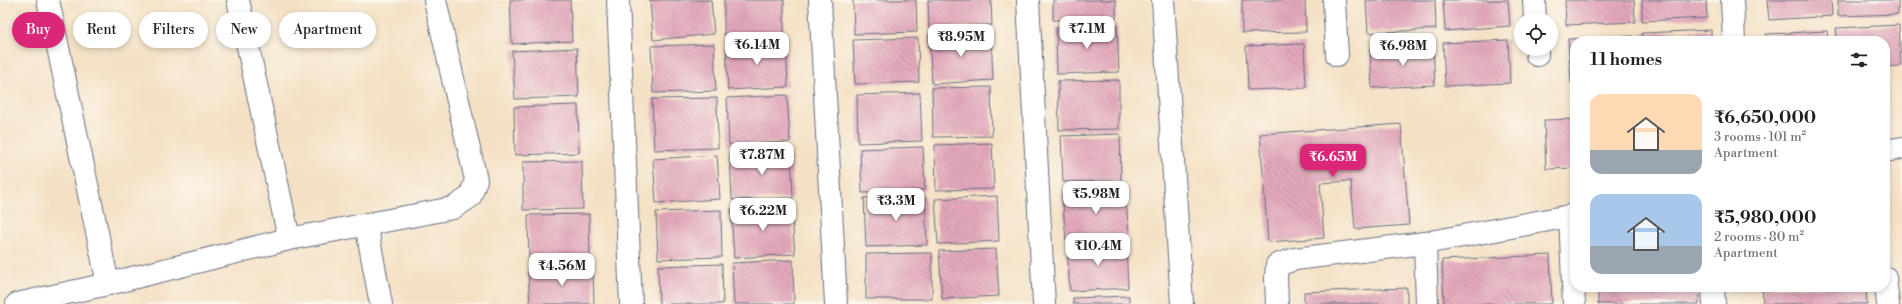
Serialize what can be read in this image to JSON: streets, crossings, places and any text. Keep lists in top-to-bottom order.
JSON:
{
  "page": {
    "chip": [
      "Buy",
      "Rent",
      "Filters",
      "New",
      "Apartment"
    ],
    "price": [
      "₹7.1M",
      "₹8.95M",
      "₹6.14M",
      "₹6.98M",
      "₹7.87M",
      "₹6.65M",
      "₹5.98M",
      "₹3.3M",
      "₹6.22M",
      "₹10.4M",
      "₹4.56M"
    ],
    "heading": "11 homes",
    "list": [
      {
        "name": "₹6,650,000",
        "note": "3 rooms · 101 m² · Apartment"
      },
      {
        "name": "₹5,980,000",
        "note": "2 rooms · 80 m² · Apartment"
      }
    ]
  }
}
